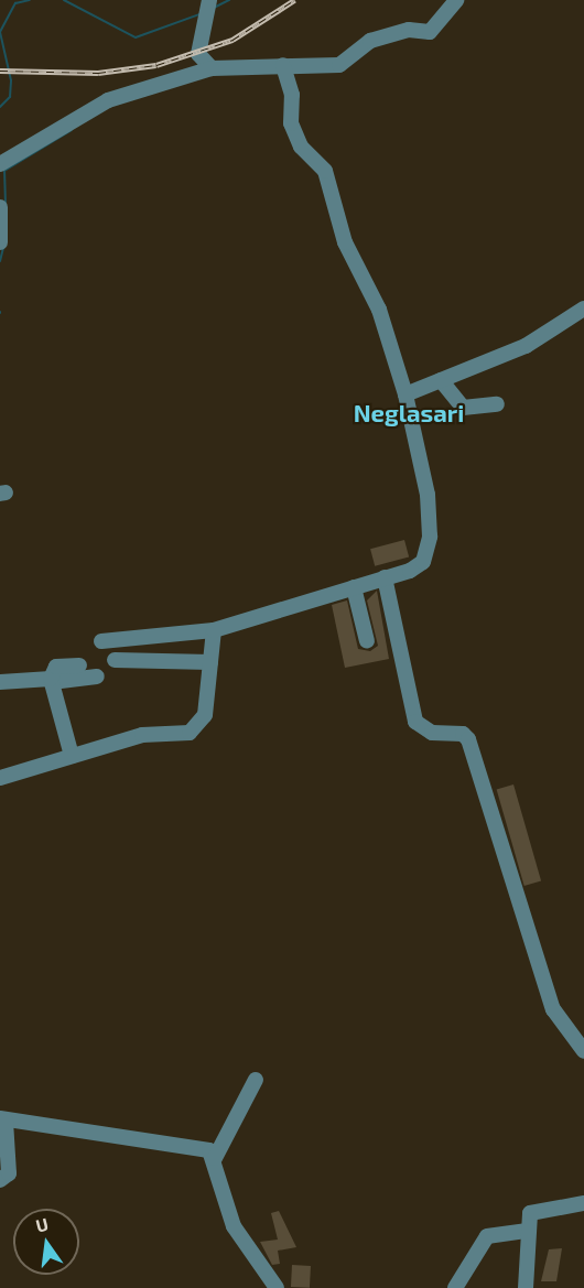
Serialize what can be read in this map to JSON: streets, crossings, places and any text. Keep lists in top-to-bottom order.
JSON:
{
  "districts": ["Neglasari"],
  "north": "top"
}
